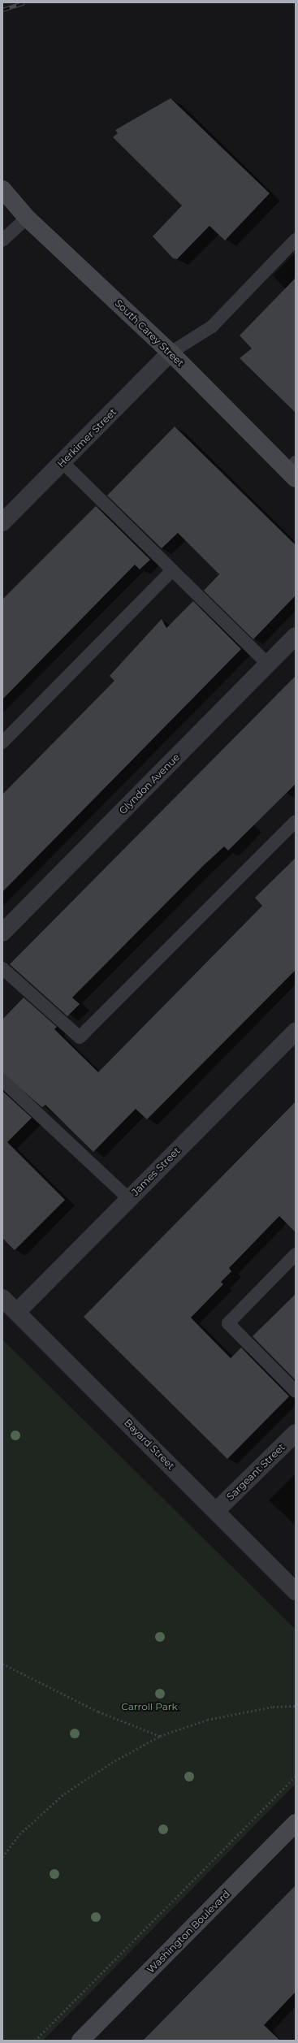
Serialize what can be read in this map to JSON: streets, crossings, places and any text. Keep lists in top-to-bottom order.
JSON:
{
  "streets": {
    "main road": ["South Carey Street", "Washington Boulevard"],
    "street": [
      "Herkimer Street",
      "Glyndon Avenue",
      "James Street",
      "Bayard Street",
      "Sargeant Street"
    ]
  },
  "crossings": [
    ["South Carey Street", "Herkimer Street"],
    ["James Street", "Bayard Street"],
    ["Bayard Street", "Sargeant Street"]
  ],
  "parks": ["Carroll Park"]
}
